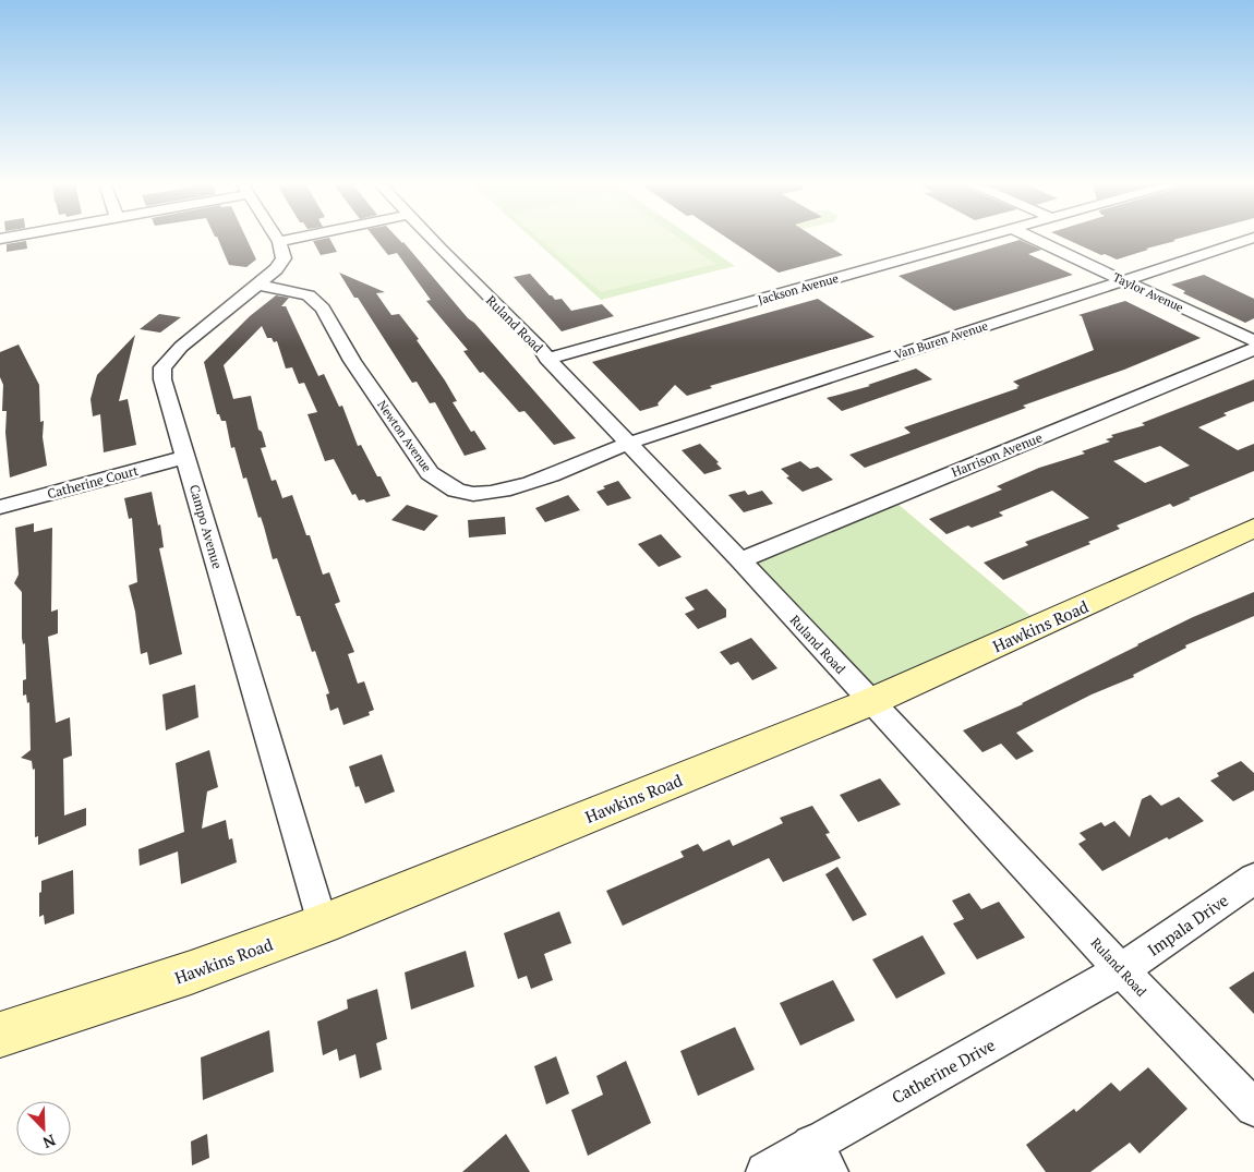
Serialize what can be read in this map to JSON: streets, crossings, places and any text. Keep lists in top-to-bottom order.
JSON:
{
  "streets": {
    "street": [
      "Jackson Avenue",
      "Taylor Avenue",
      "Ruland Road",
      "Van Buren Avenue",
      "Newton Avenue",
      "Harrison Avenue",
      "Catherine Court",
      "Campo Avenue",
      "Hawkins Road",
      "Impala Drive",
      "Catherine Drive"
    ]
  },
  "crossings": [
    ["Jackson Avenue", "Ruland Road"],
    ["Taylor Avenue", "Van Buren Avenue"],
    ["Ruland Road", "Van Buren Avenue"],
    ["Ruland Road", "Newton Avenue"],
    ["Ruland Road", "Harrison Avenue"],
    ["Ruland Road", "Hawkins Road"],
    ["Ruland Road", "Impala Drive"],
    ["Ruland Road", "Catherine Drive"],
    ["Van Buren Avenue", "Newton Avenue"],
    ["Newton Avenue", "Campo Avenue"],
    ["Catherine Court", "Campo Avenue"],
    ["Campo Avenue", "Hawkins Road"],
    ["Impala Drive", "Catherine Drive"]
  ],
  "north": "bottom right"
}
